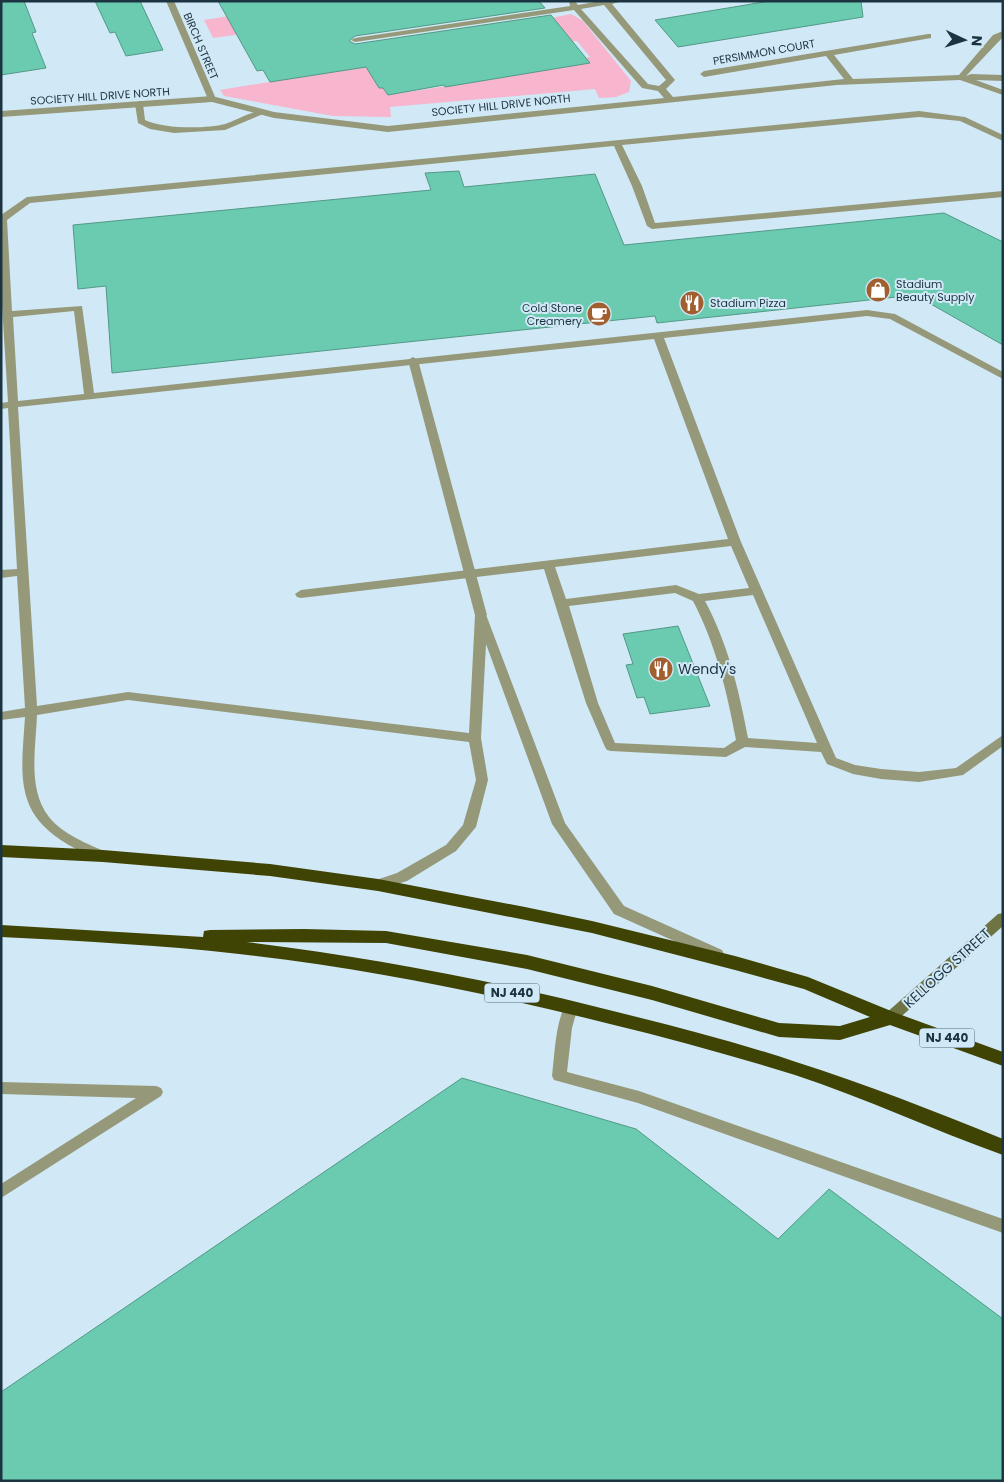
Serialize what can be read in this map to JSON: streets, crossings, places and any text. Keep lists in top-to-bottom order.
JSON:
{
  "streets": {
    "highway": ["NJ 440"],
    "street": [
      "BIRCH STREET",
      "PERSIMMON COURT",
      "SOCIETY HILL DRIVE NORTH",
      "KELLOGG STREET"
    ]
  },
  "crossings": [
    ["BIRCH STREET", "SOCIETY HILL DRIVE NORTH"],
    ["PERSIMMON COURT", "SOCIETY HILL DRIVE NORTH"],
    ["KELLOGG STREET", "NJ 440"]
  ],
  "places": {
    "shop": ["Stadium Beauty Supply"],
    "restaurant": ["Stadium Pizza", "Wendy's"],
    "cafe": ["Cold Stone Creamery"]
  },
  "north": "right"
}
